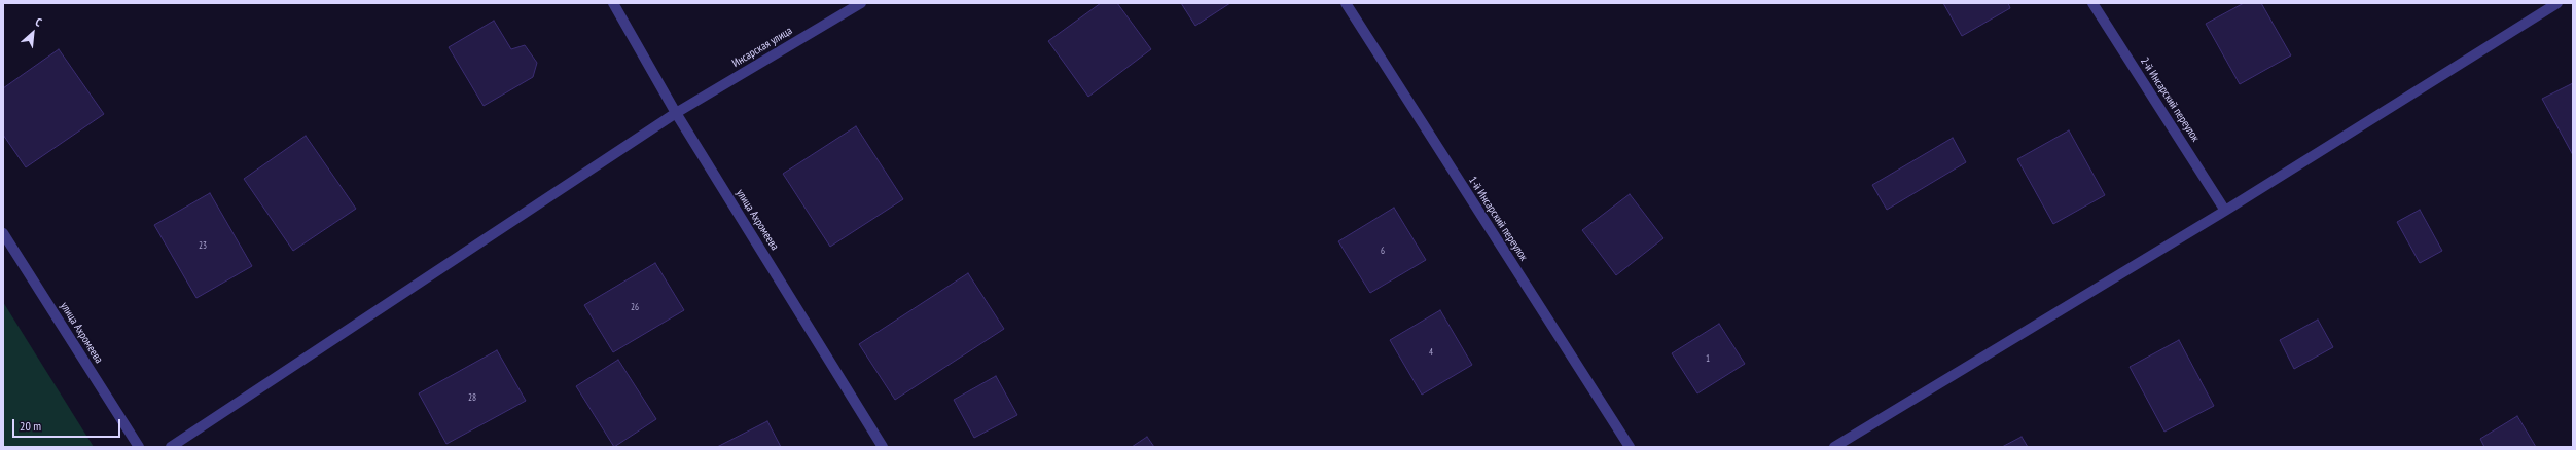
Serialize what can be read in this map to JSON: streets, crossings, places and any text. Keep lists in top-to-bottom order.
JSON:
{
  "streets": {
    "street": [
      "Инсарская улица",
      "2-й Инсарский переулок",
      "1-й Инсарский переулок",
      "улица Ахромеева"
    ]
  },
  "crossings": [
    ["Инсарская улица", "улица Ахромеева"]
  ],
  "house_numbers": [
    "23",
    "6",
    "26",
    "4",
    "1",
    "28"
  ],
  "scale_bar": "20 m",
  "north": "top right"
}
